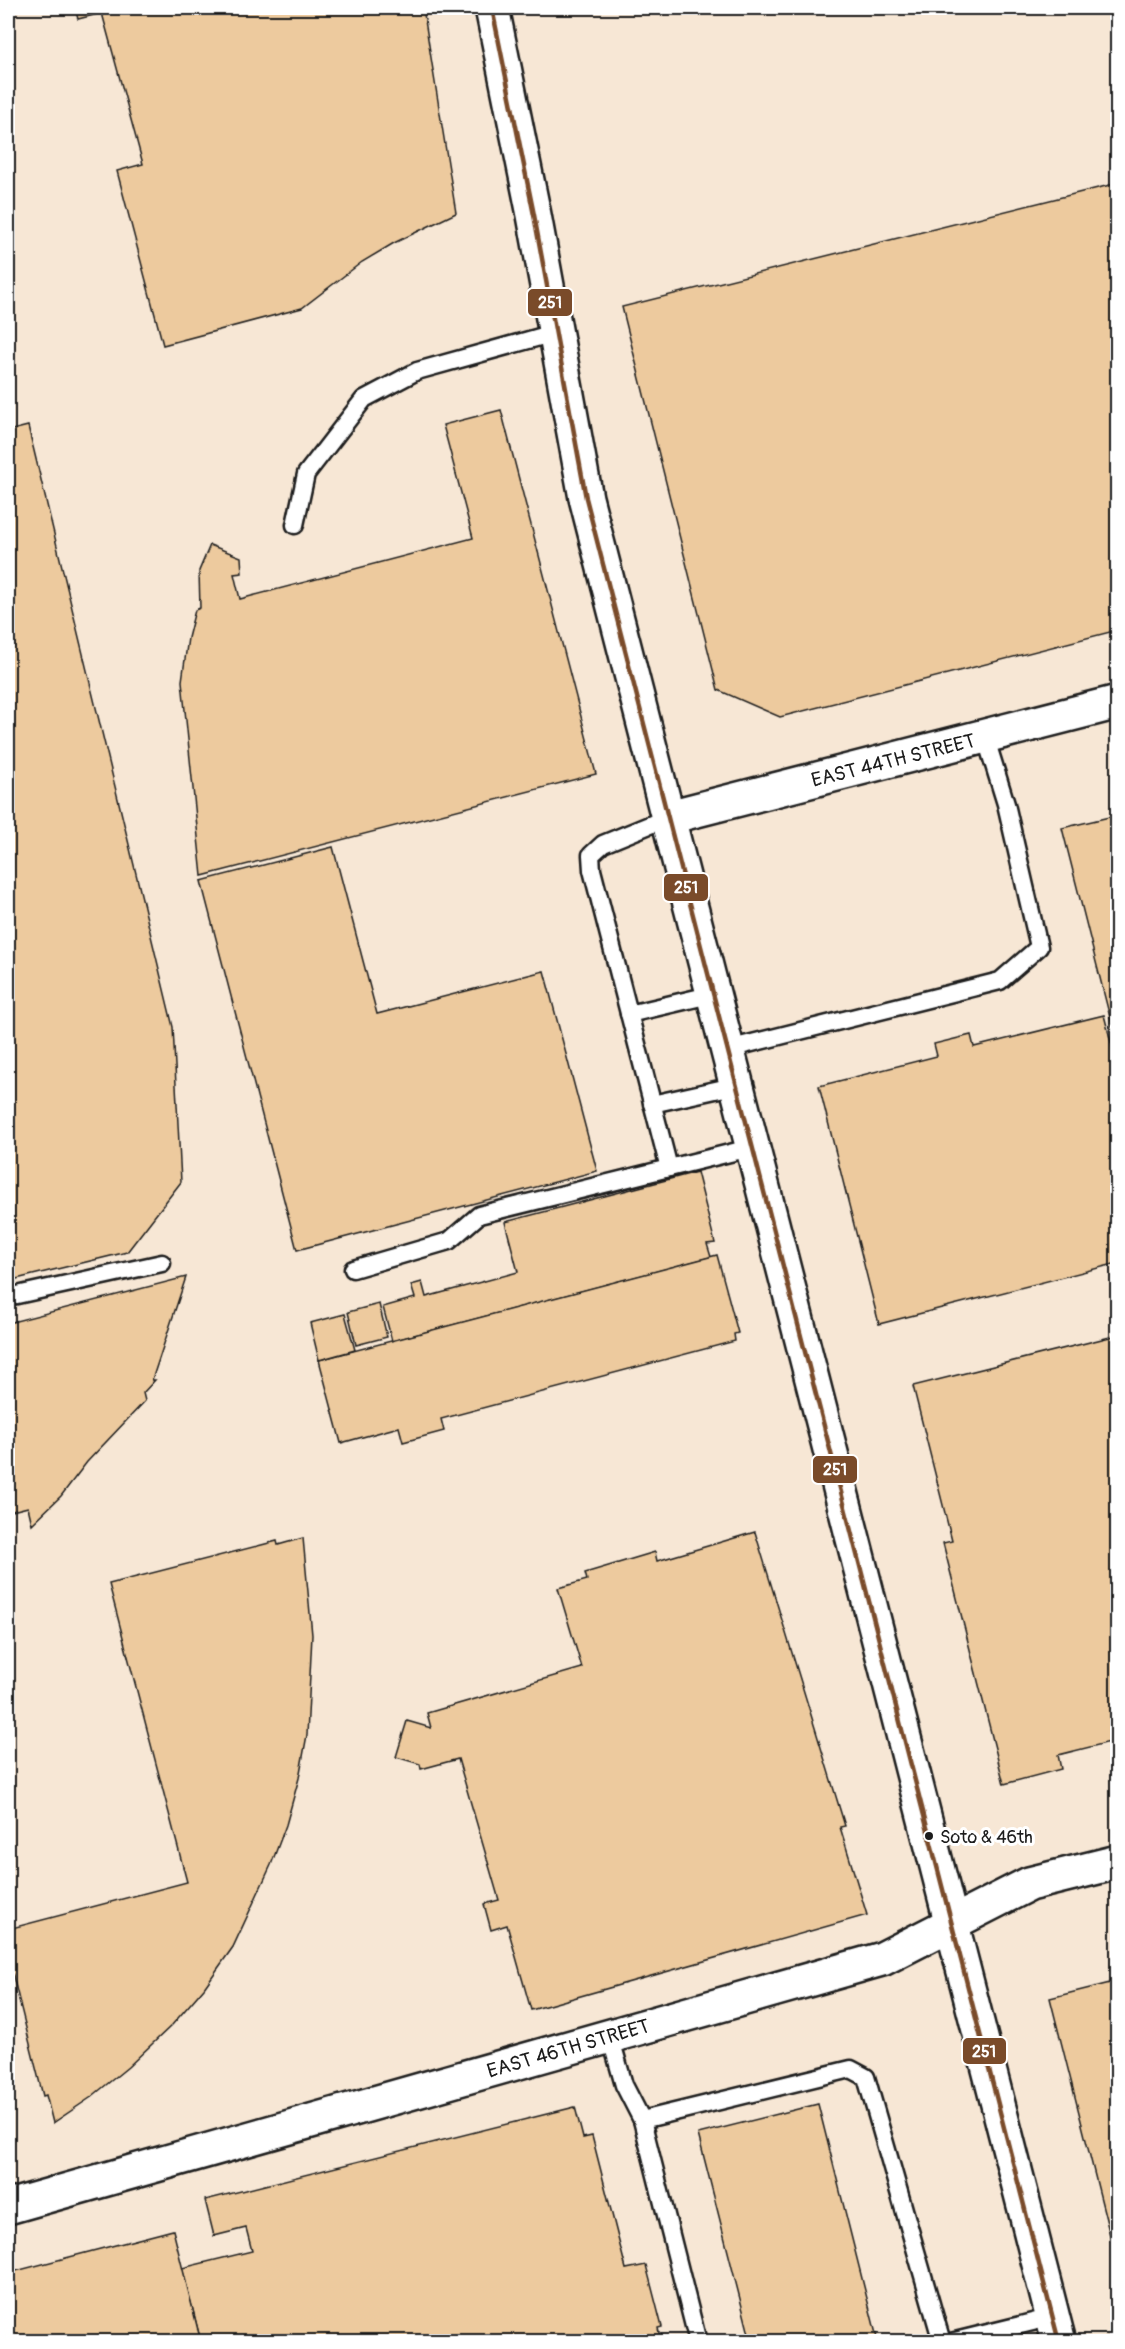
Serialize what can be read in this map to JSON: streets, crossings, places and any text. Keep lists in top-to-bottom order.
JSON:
{
  "streets": {
    "main road": ["EAST 44TH STREET", "EAST 46TH STREET"]
  },
  "places": ["Soto & 46th"],
  "lines": ["transit line 251"]
}
